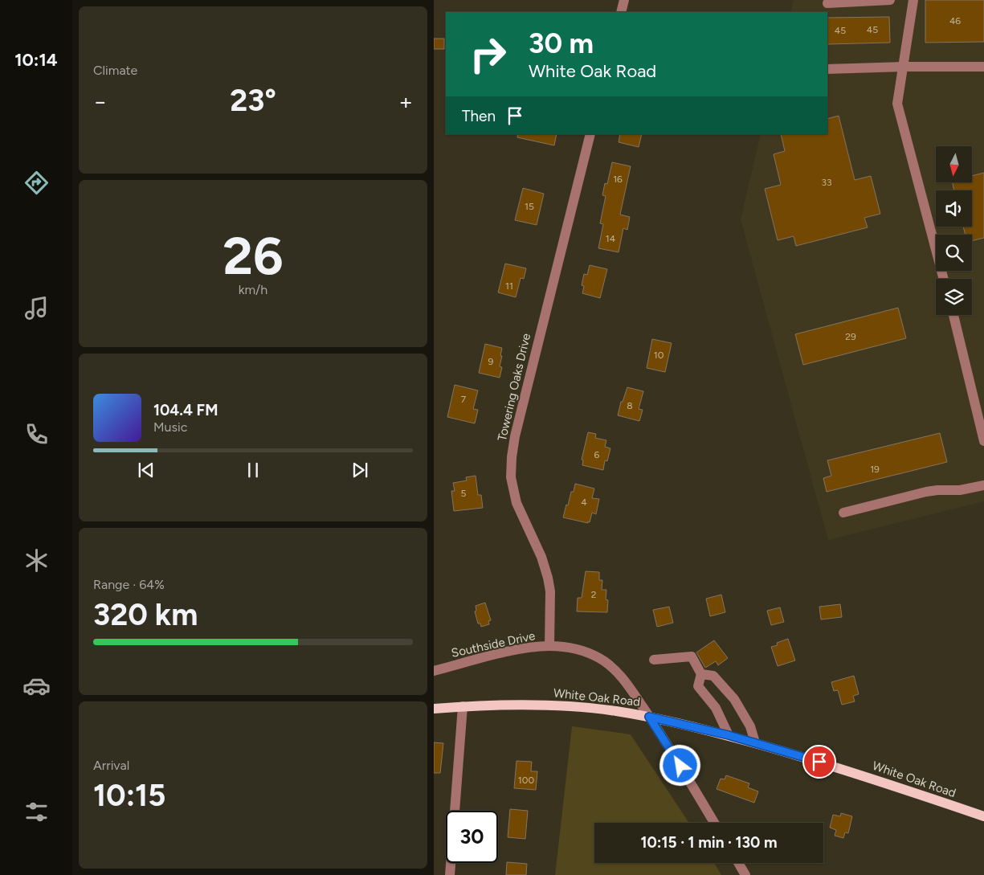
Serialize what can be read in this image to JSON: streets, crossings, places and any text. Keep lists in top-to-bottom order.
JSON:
{
  "streets": {
    "main road": ["White Oak Road"],
    "street": ["Towering Oaks Drive", "Southside Drive"]
  },
  "crossings": [
    ["Towering Oaks Drive", "Southside Drive"],
    ["Southside Drive", "White Oak Road"]
  ],
  "house_numbers": [
    "46",
    "45",
    "45",
    "16",
    "33",
    "15",
    "14",
    "11",
    "29",
    "10",
    "9",
    "7",
    "8",
    "6",
    "19",
    "5",
    "4",
    "2",
    "100"
  ],
  "north": "bottom",
  "page": {
    "tabs": "10:14",
    "tile": [
      "Climate",
      ["26", "km/h"],
      ["Range · 64%", "320 km"],
      ["Arrival", "10:15"]
    ],
    "turn": ["30 m", "White Oak Road"],
    "heat": ["−", "23°", "+"],
    "then": "Then",
    "song": ["104.4 FM", "Music"],
    "limit": "30",
    "trip": "10:15 · 1 min · 130 m"
  }
}
